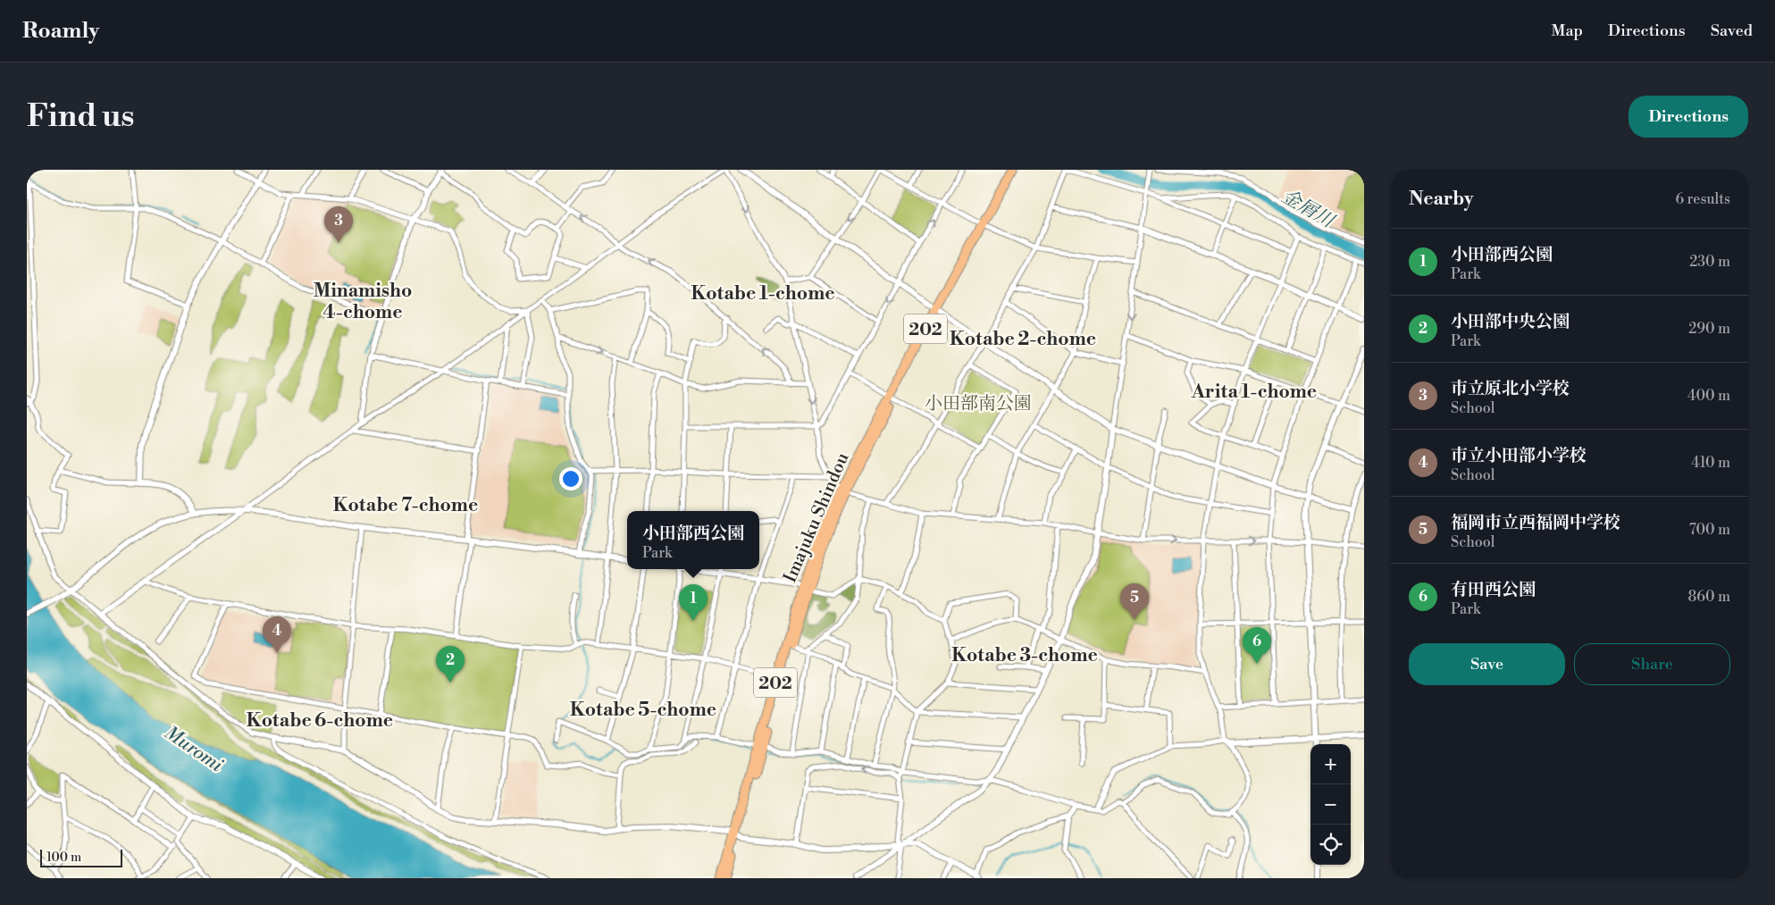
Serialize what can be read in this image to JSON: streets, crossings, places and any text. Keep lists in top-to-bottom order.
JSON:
{
  "streets": {
    "highway": ["202", "Imajuku Shindou"]
  },
  "districts": [
    "Minamisho 4-chome",
    "Kotabe 1-chome",
    "Kotabe 2-chome",
    "Arita 1-chome",
    "Kotabe 7-chome",
    "Kotabe 3-chome",
    "Kotabe 5-chome",
    "Kotabe 6-chome"
  ],
  "water": ["金屑川", "Muromi"],
  "parks": ["小田部南公園"],
  "scale_bar": "100 m",
  "page": {
    "header": "Roamly",
    "nav": ["Map", "Directions", "Saved"],
    "buttons": [
      "Directions",
      ["Save", "Share"]
    ],
    "title": "Find us",
    "heading": ["Nearby", "6 results"],
    "pins": [
      "3",
      "5",
      "1",
      "4",
      "6",
      "2"
    ],
    "list": [
      {
        "mark": "1",
        "name": "小田部西公園",
        "note": "Park",
        "value": "230 m"
      },
      {
        "mark": "2",
        "name": "小田部中央公園",
        "note": "Park",
        "value": "290 m"
      },
      {
        "mark": "3",
        "name": "市立原北小学校",
        "note": "School",
        "value": "400 m"
      },
      {
        "mark": "4",
        "name": "市立小田部小学校",
        "note": "School",
        "value": "410 m"
      },
      {
        "mark": "5",
        "name": "福岡市立西福岡中学校",
        "note": "School",
        "value": "700 m"
      },
      {
        "mark": "6",
        "name": "有田西公園",
        "note": "Park",
        "value": "860 m"
      }
    ],
    "popup": ["小田部西公園", "Park"],
    "map_buttons": ["+", "−"],
    "scale": "100 m"
  }
}
